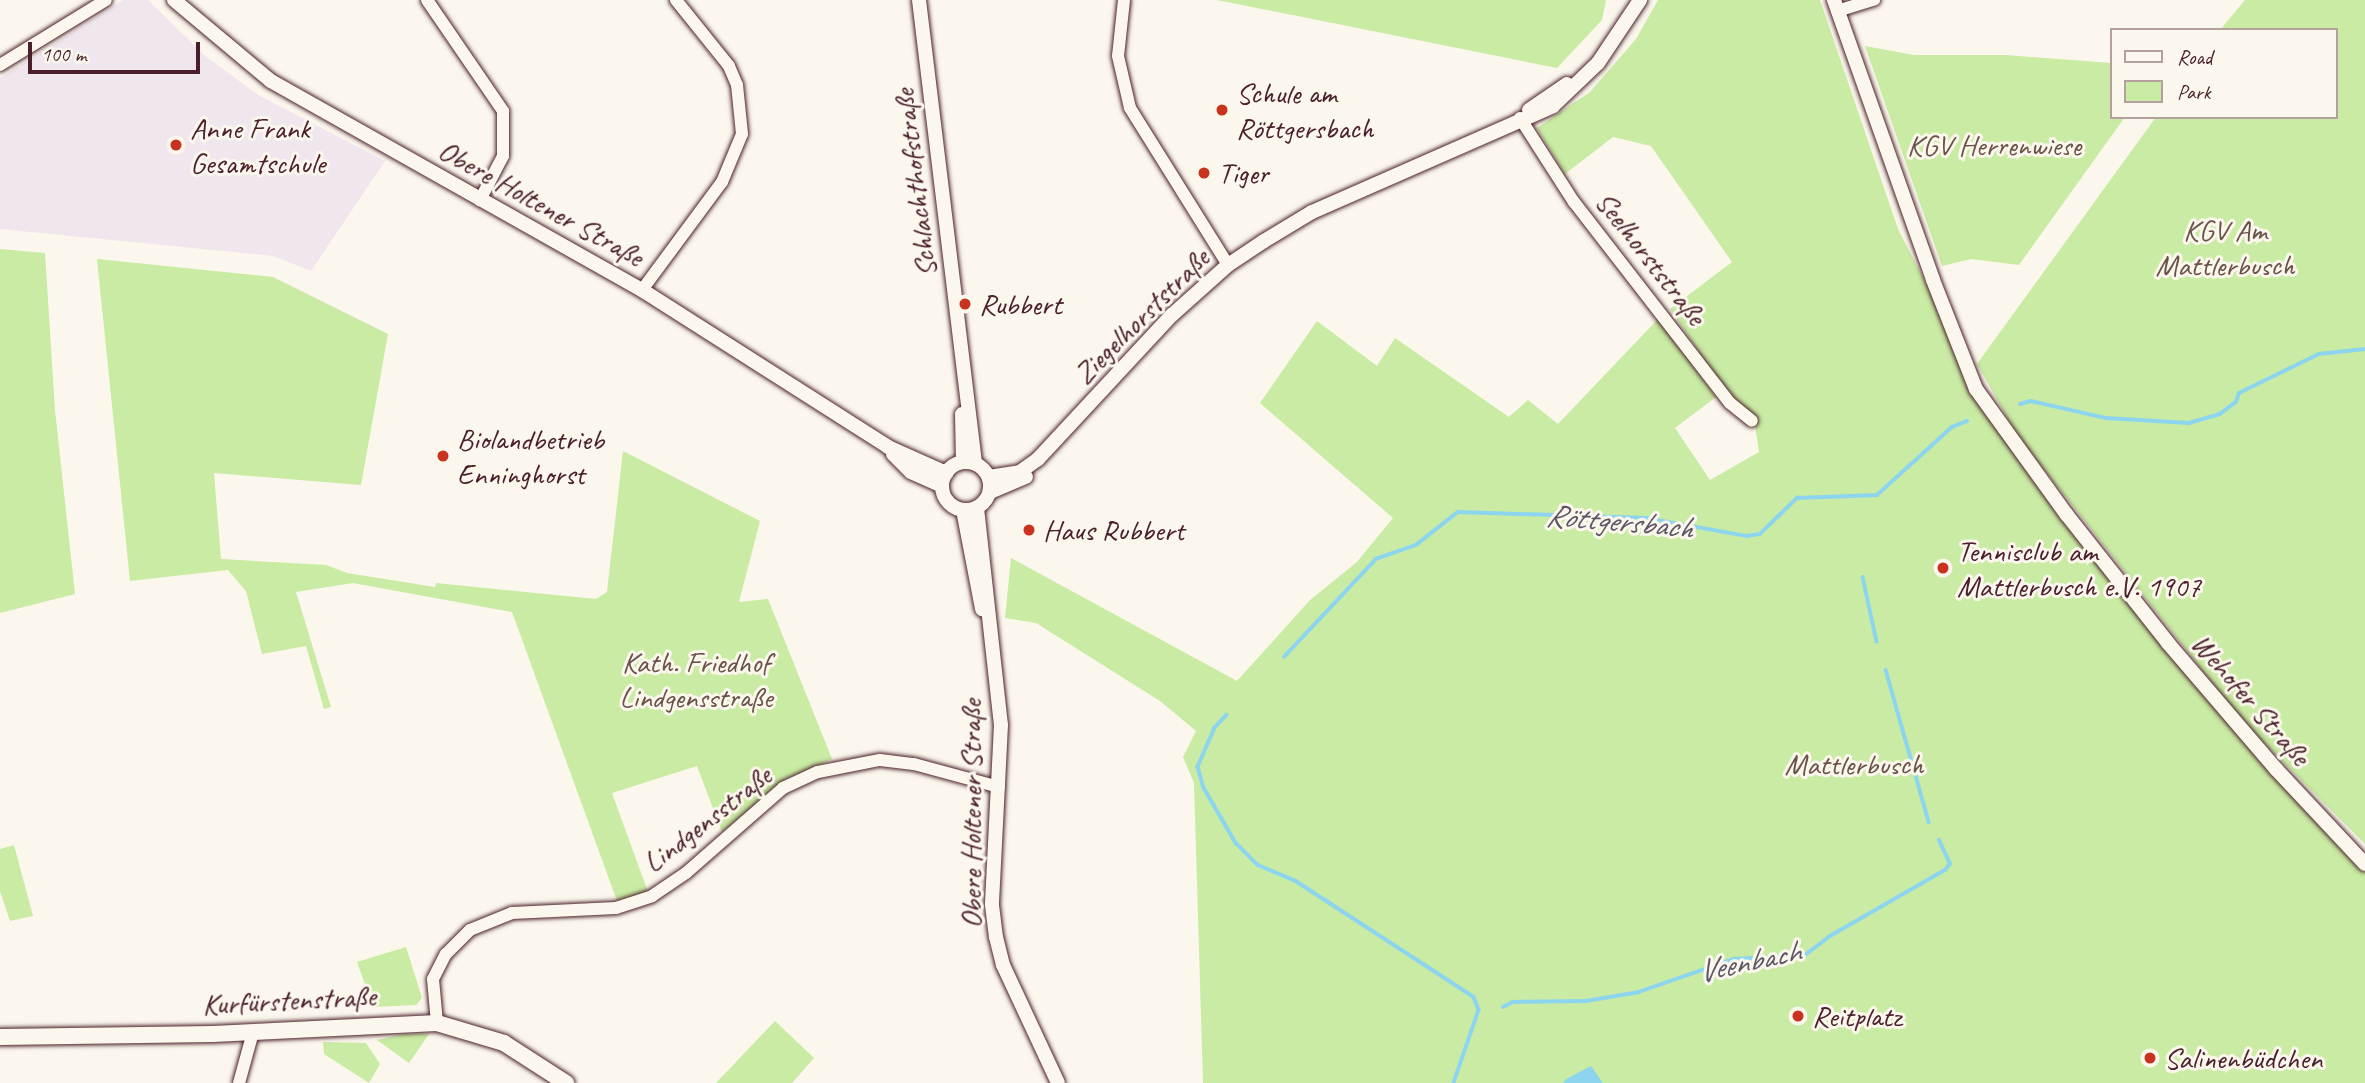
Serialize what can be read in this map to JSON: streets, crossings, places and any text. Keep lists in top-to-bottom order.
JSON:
{
  "streets": {
    "main road": ["Kurfürstenstraße"],
    "street": [
      "Schlachthofstraße",
      "Obere Holtener Straße",
      "Seelhorststraße",
      "Ziegelhorststraße",
      "Wehofer Straße",
      "Lindgensstraße"
    ]
  },
  "crossings": [
    ["Schlachthofstraße", "Obere Holtener Straße"],
    ["Schlachthofstraße", "Ziegelhorststraße"],
    ["Obere Holtener Straße", "Ziegelhorststraße"],
    ["Obere Holtener Straße", "Lindgensstraße"],
    ["Seelhorststraße", "Ziegelhorststraße"],
    ["Lindgensstraße", "Kurfürstenstraße"]
  ],
  "water": ["Röttgersbach", "Veenbach"],
  "parks": [
    "KGV Herrenwiese",
    "KGV Am Mattlerbusch",
    "Kath. Friedhof Lindgensstraße",
    "Mattlerbusch"
  ],
  "places": [
    "Schule am Röttgersbach",
    "Anne Frank Gesamtschule",
    "Tiger",
    "Rubbert",
    "Biolandbetrieb Enninghorst",
    "Haus Rubbert",
    "Tennisclub am Mattlerbusch e.V. 1907",
    "Reitplatz",
    "Salinenbüdchen"
  ],
  "legend": ["Road", "Park"],
  "scale_bar": "100 m"
}
